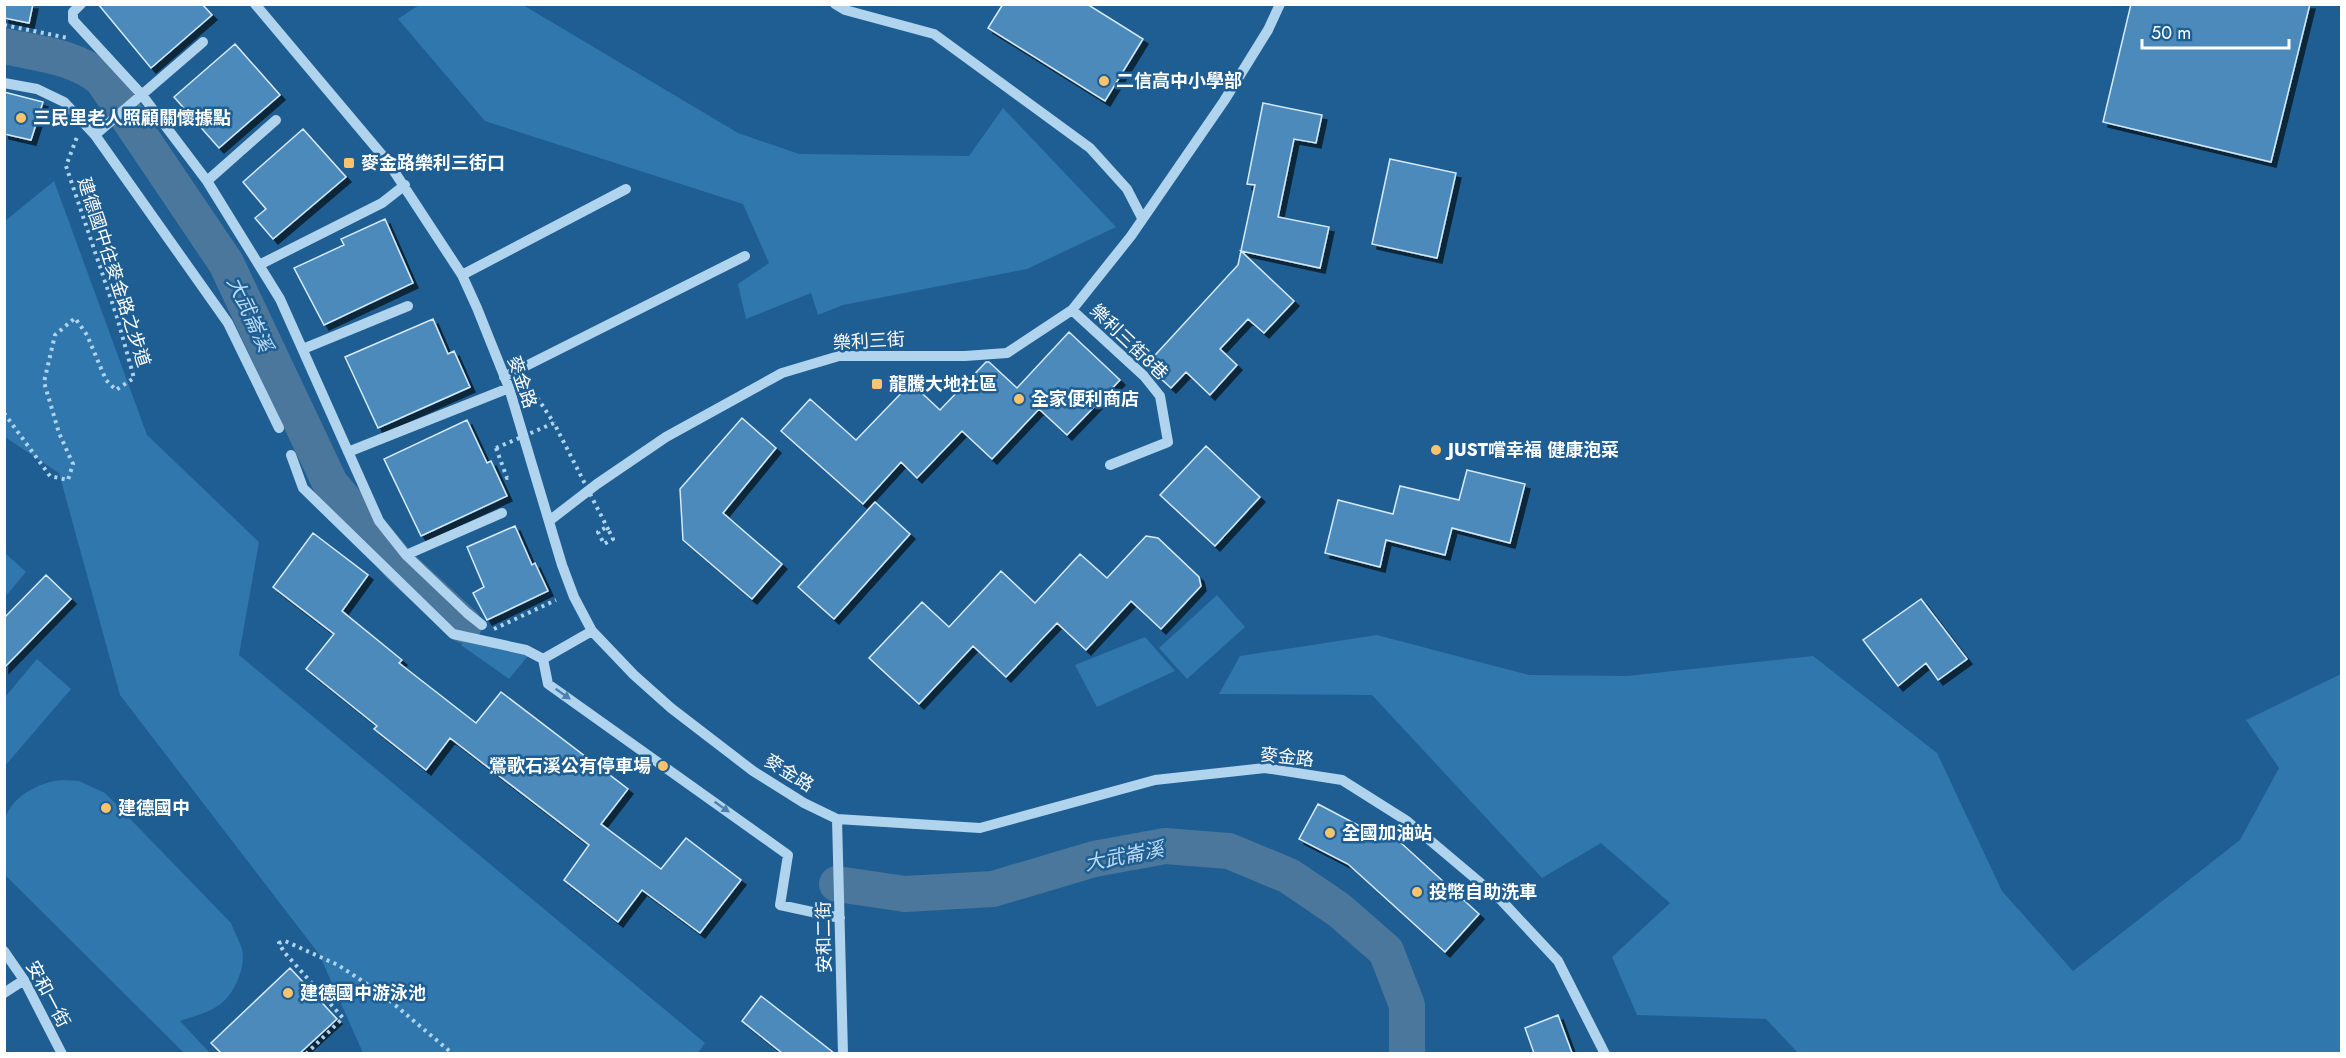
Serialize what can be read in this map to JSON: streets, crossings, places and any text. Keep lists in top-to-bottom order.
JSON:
{
  "streets": {
    "street": [
      "樂利三街",
      "樂利三街8巷",
      "麥金路",
      "安和二街",
      "安和一街"
    ],
    "path": ["建德國中往麥金路之步道"]
  },
  "crossings": [
    ["樂利三街", "樂利三街8巷"],
    ["樂利三街", "麥金路"],
    ["麥金路", "安和二街"]
  ],
  "water": ["大武崙溪"],
  "places": {
    "other": [
      "二信高中小學部",
      "三民里老人照顧關懷據點",
      "全家便利商店",
      "JUST嚐幸福 健康泡菜",
      "鶯歌石溪公有停車場",
      "建德國中",
      "全國加油站",
      "投幣自助洗車",
      "建德國中游泳池"
    ],
    "transit": ["麥金路樂利三街口", "龍騰大地社區"]
  },
  "scale_bar": "50 m"
}
